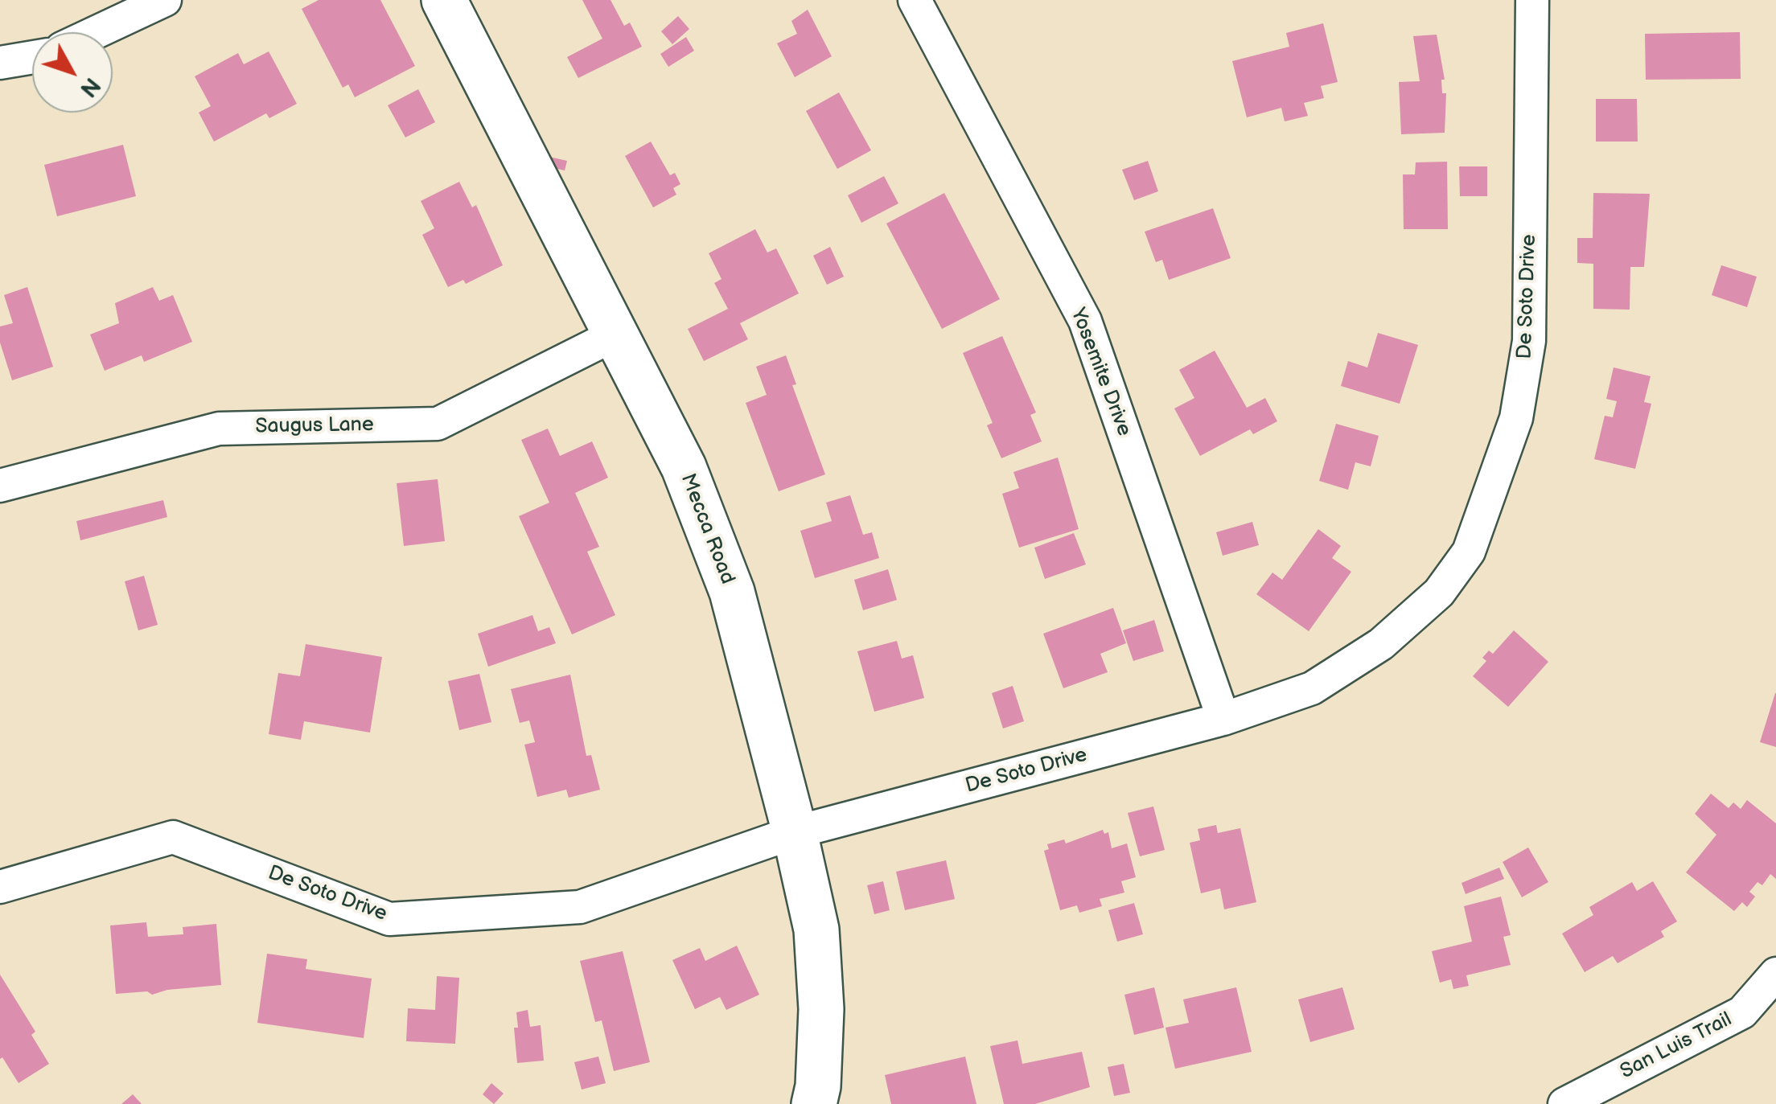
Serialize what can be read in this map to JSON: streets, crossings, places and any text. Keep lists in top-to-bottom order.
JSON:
{
  "streets": {
    "street": [
      "De Soto Drive",
      "Yosemite Drive",
      "Saugus Lane",
      "Mecca Road",
      "San Luis Trail"
    ]
  },
  "crossings": [
    ["De Soto Drive", "Yosemite Drive"],
    ["De Soto Drive", "Mecca Road"],
    ["Saugus Lane", "Mecca Road"]
  ],
  "north": "bottom right"
}
